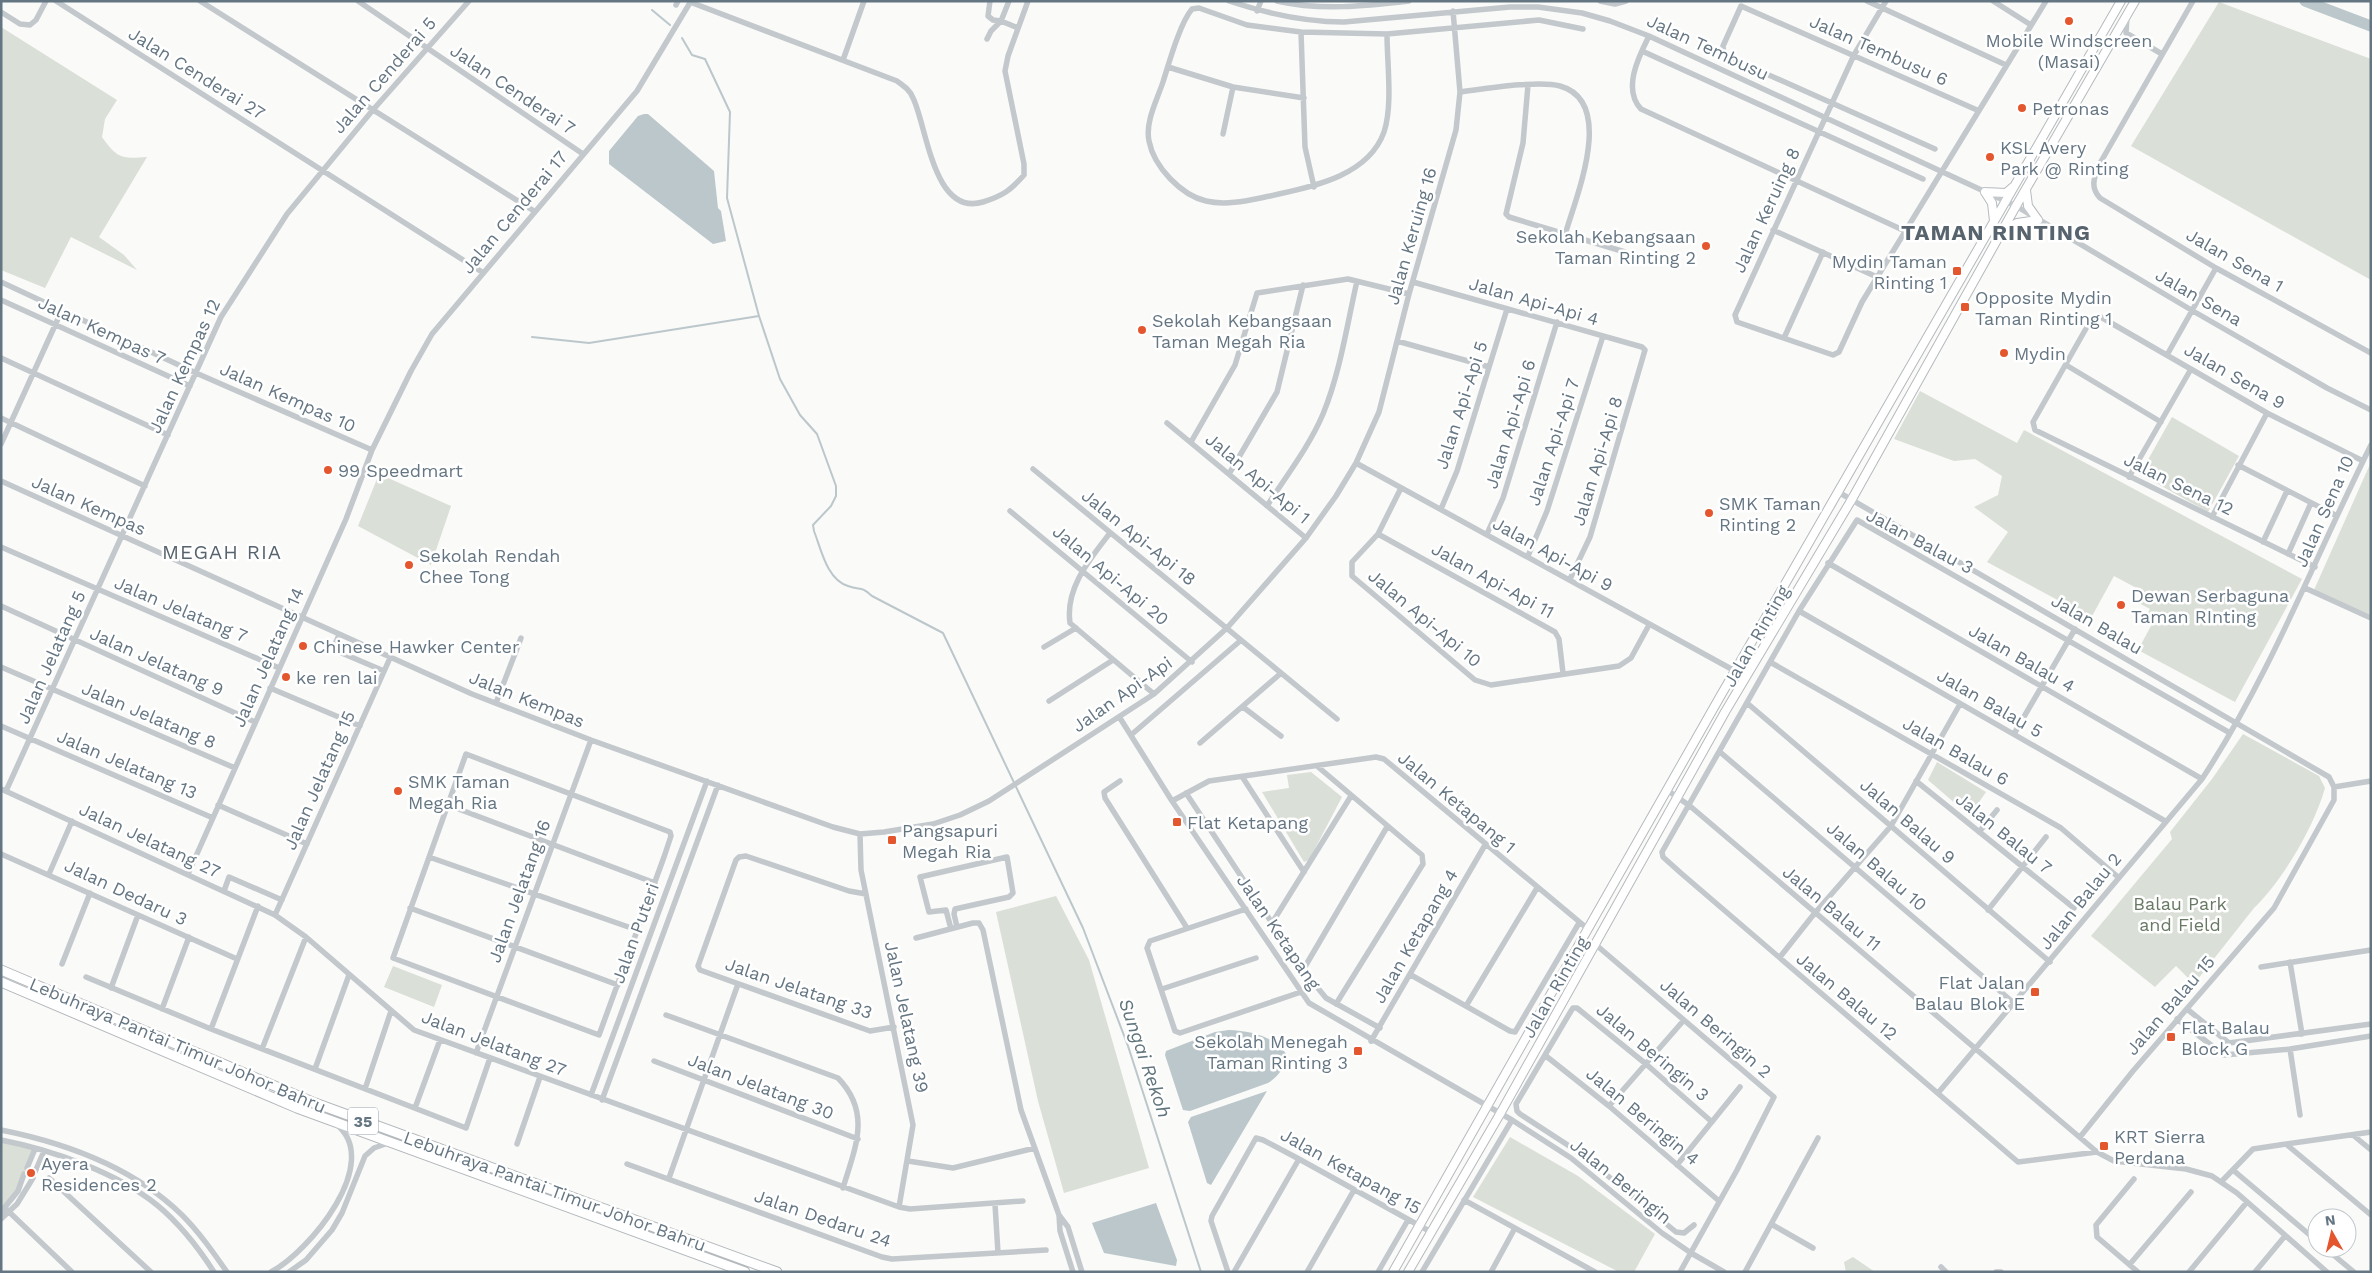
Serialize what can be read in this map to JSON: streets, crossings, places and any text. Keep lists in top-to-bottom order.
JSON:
{
  "streets": {
    "highway": ["Lebuhraya Pantai Timur Johor Bahru", "35"],
    "main road": ["Jalan Rinting"],
    "street": [
      "Jalan Tembusu",
      "Jalan Tembusu 6",
      "Jalan Cenderai 27",
      "Jalan Cenderai 5",
      "Jalan Cenderai 7",
      "Jalan Keruing 8",
      "Jalan Cenderai 17",
      "Jalan Keruing 16",
      "Jalan Sena 1",
      "Jalan Sena",
      "Jalan Api-Api 4",
      "Jalan Kempas 7",
      "Jalan Kempas 12",
      "Jalan Sena 9",
      "Jalan Kempas 10",
      "Jalan Api-Api 5",
      "Jalan Api-Api 6",
      "Jalan Api-Api 7",
      "Jalan Api-Api 8",
      "Jalan Api-Api 1",
      "Jalan Sena 12",
      "Jalan Kempas",
      "Jalan Sena 10",
      "Jalan Api-Api 18",
      "Jalan Balau 3",
      "Jalan Api-Api 9",
      "Jalan Api-Api 20",
      "Jalan Api-Api 11",
      "Jalan Jelatang 7",
      "Jalan Api-Api 10",
      "Jalan Balau",
      "Jalan Jelatang 5",
      "Jalan Jelatang 14",
      "Jalan Balau 4",
      "Jalan Jelatang 9",
      "Jalan Api-Api",
      "Jalan Balau 5",
      "Jalan Jelatang 8",
      "Jalan Balau 6",
      "Jalan Jelatang 13",
      "Jalan Jelatang 15",
      "Jalan Ketapang 1",
      "Jalan Balau 9",
      "Jalan Balau 7",
      "Jalan Jelatang 27",
      "Jalan Balau 10",
      "Jalan Jelatang 16",
      "Jalan Dedaru 3",
      "Jalan Balau 2",
      "Jalan Balau 11",
      "Jalan Ketapang",
      "Jalan Puteri",
      "Jalan Ketapang 4",
      "Jalan Jelatang 33",
      "Jalan Balau 12",
      "Jalan Balau 15",
      "Jalan Jelatang 39",
      "Jalan Beringin 2",
      "Jalan Beringin 3",
      "Jalan Jelatang 30",
      "Jalan Beringin 4",
      "Jalan Ketapang 15",
      "Jalan Beringin",
      "Jalan Dedaru 24"
    ]
  },
  "crossings": [
    ["Jalan Tembusu", "Jalan Keruing 8"],
    ["Jalan Tembusu", "Jalan Keruing 16"],
    ["Jalan Tembusu", "Jalan Sena"],
    ["Jalan Tembusu", "Jalan Rinting"],
    ["Jalan Tembusu 6", "Jalan Keruing 8"],
    ["Jalan Cenderai 27", "Jalan Cenderai 5"],
    ["Jalan Cenderai 27", "Jalan Cenderai 17"],
    ["Jalan Cenderai 27", "Jalan Kempas 12"],
    ["Jalan Cenderai 5", "Jalan Cenderai 7"],
    ["Jalan Cenderai 5", "Jalan Kempas 12"],
    ["Jalan Cenderai 7", "Jalan Cenderai 17"],
    ["Jalan Cenderai 17", "Jalan Kempas 10"],
    ["Jalan Cenderai 17", "Jalan Jelatang 14"],
    ["Jalan Keruing 16", "Jalan Api-Api 4"],
    ["Jalan Keruing 16", "Jalan Api-Api 1"],
    ["Jalan Keruing 16", "Jalan Api-Api 9"],
    ["Jalan Keruing 16", "Jalan Api-Api"],
    ["Jalan Sena", "Jalan Rinting"],
    ["Jalan Api-Api 4", "Jalan Api-Api 5"],
    ["Jalan Api-Api 4", "Jalan Api-Api 6"],
    ["Jalan Api-Api 4", "Jalan Api-Api 7"],
    ["Jalan Api-Api 4", "Jalan Api-Api 8"],
    ["Jalan Kempas 7", "Jalan Kempas 12"],
    ["Jalan Kempas 12", "Jalan Kempas 10"],
    ["Jalan Kempas 12", "Jalan Kempas"],
    ["Jalan Kempas 12", "Jalan Jelatang 7"],
    ["Jalan Kempas 12", "Jalan Jelatang 5"],
    ["Jalan Sena 9", "Jalan Sena 12"],
    ["Jalan Sena 9", "Jalan Sena 10"],
    ["Jalan Kempas 10", "Jalan Jelatang 14"],
    ["Jalan Api-Api 5", "Jalan Api-Api 9"],
    ["Jalan Api-Api 6", "Jalan Api-Api 9"],
    ["Jalan Api-Api 7", "Jalan Api-Api 9"],
    ["Jalan Api-Api 8", "Jalan Api-Api 9"],
    ["Jalan Api-Api 1", "Jalan Api-Api"],
    ["Jalan Sena 12", "Jalan Sena 10"],
    ["Jalan Kempas", "Jalan Jelatang 14"],
    ["Jalan Kempas", "Jalan Api-Api"],
    ["Jalan Kempas", "Jalan Jelatang 15"],
    ["Jalan Kempas", "Jalan Jelatang 16"],
    ["Jalan Kempas", "Jalan Puteri"],
    ["Jalan Kempas", "Jalan Jelatang 39"],
    ["Jalan Sena 10", "Jalan Balau"],
    ["Jalan Sena 10", "Jalan Balau 2"],
    ["Jalan Api-Api 18", "Jalan Api-Api"],
    ["Jalan Balau 3", "Jalan Balau 4"],
    ["Jalan Balau 3", "Jalan Balau 5"],
    ["Jalan Balau 3", "Jalan Balau 6"],
    ["Jalan Balau 3", "Jalan Balau 9"],
    ["Jalan Balau 3", "Jalan Balau 10"],
    ["Jalan Balau 3", "Jalan Balau 2"],
    ["Jalan Balau 3", "Jalan Balau 11"],
    ["Jalan Balau 3", "Jalan Balau 12"],
    ["Jalan Api-Api 9", "Jalan Api-Api 10"],
    ["Jalan Api-Api 9", "Jalan Rinting"],
    ["Jalan Api-Api 9", "Jalan Api-Api"],
    ["Jalan Api-Api 20", "Jalan Api-Api"],
    ["Jalan Api-Api 11", "Jalan Api-Api 10"],
    ["Jalan Jelatang 7", "Jalan Jelatang 5"],
    ["Jalan Jelatang 7", "Jalan Jelatang 14"],
    ["Jalan Balau", "Jalan Rinting"],
    ["Jalan Balau", "Jalan Balau 2"],
    ["Jalan Balau", "Jalan Balau 15"],
    ["Jalan Rinting", "Jalan Ketapang 1"],
    ["Jalan Rinting", "Jalan Balau 11"],
    ["Jalan Rinting", "Jalan Ketapang"],
    ["Jalan Rinting", "Jalan Beringin 2"],
    ["Jalan Rinting", "Jalan Ketapang 15"],
    ["Jalan Rinting", "Jalan Beringin"],
    ["Jalan Jelatang 5", "Jalan Jelatang 9"],
    ["Jalan Jelatang 5", "Jalan Jelatang 8"],
    ["Jalan Jelatang 5", "Jalan Jelatang 13"],
    ["Jalan Jelatang 5", "Jalan Jelatang 27"],
    ["Jalan Jelatang 14", "Jalan Jelatang 9"],
    ["Jalan Jelatang 14", "Jalan Jelatang 8"],
    ["Jalan Jelatang 14", "Jalan Jelatang 13"],
    ["Jalan Jelatang 14", "Jalan Jelatang 27"],
    ["Jalan Balau 4", "Jalan Balau 2"],
    ["Jalan Api-Api", "Jalan Ketapang"],
    ["Jalan Api-Api", "Jalan Jelatang 39"],
    ["Jalan Balau 5", "Jalan Balau 2"],
    ["Jalan Balau 5", "Jalan Balau 12"],
    ["Jalan Balau 6", "Jalan Balau 2"],
    ["Jalan Balau 6", "Jalan Balau 12"],
    ["Jalan Jelatang 15", "Jalan Jelatang 27"],
    ["Jalan Ketapang 1", "Jalan Ketapang"],
    ["Jalan Ketapang 1", "Jalan Ketapang 4"],
    ["Jalan Balau 9", "Jalan Balau 2"],
    ["Jalan Balau 9", "Jalan Balau 12"],
    ["Jalan Balau 7", "Jalan Balau 12"],
    ["Jalan Jelatang 27", "Jalan Jelatang 16"],
    ["Jalan Jelatang 27", "Jalan Puteri"],
    ["Jalan Jelatang 27", "Jalan Jelatang 39"],
    ["Jalan Balau 10", "Jalan Balau 2"],
    ["Jalan Balau 10", "Jalan Balau 12"],
    ["Jalan Balau 2", "Jalan Balau 11"],
    ["Jalan Balau 2", "Jalan Balau 12"],
    ["Jalan Balau 11", "Jalan Balau 12"],
    ["Jalan Balau 11", "Jalan Balau 15"],
    ["Jalan Ketapang", "Jalan Ketapang 4"],
    ["Jalan Ketapang", "Jalan Beringin"],
    ["Jalan Jelatang 33", "Jalan Jelatang 39"],
    ["Jalan Beringin 2", "Jalan Beringin 4"],
    ["Jalan Beringin 2", "Jalan Beringin"],
    ["Jalan Beringin 3", "Jalan Beringin 4"]
  ],
  "districts": ["TAMAN RINTING", "MEGAH RIA"],
  "water": ["Sungai Rekoh"],
  "parks": ["Balau Park and Field"],
  "places": {
    "other": [
      "Mobile Windscreen (Masai)",
      "Petronas",
      "KSL Avery Park @ Rinting",
      "Sekolah Kebangsaan Taman Rinting 2",
      "Sekolah Kebangsaan Taman Megah Ria",
      "Mydin",
      "99 Speedmart",
      "SMK Taman Rinting 2",
      "Sekolah Rendah Chee Tong",
      "Dewan Serbaguna Taman RInting",
      "Chinese Hawker Center",
      "ke ren lai",
      "SMK Taman Megah Ria",
      "Ayera Residences 2"
    ],
    "transit": [
      "Mydin Taman Rinting 1",
      "Opposite Mydin Taman Rinting 1",
      "Flat Ketapang",
      "Pangsapuri Megah Ria",
      "Flat Jalan Balau Blok E",
      "Flat Balau Block G",
      "Sekolah Menegah Taman Rinting 3",
      "KRT Sierra Perdana"
    ]
  },
  "north": "top"
}
